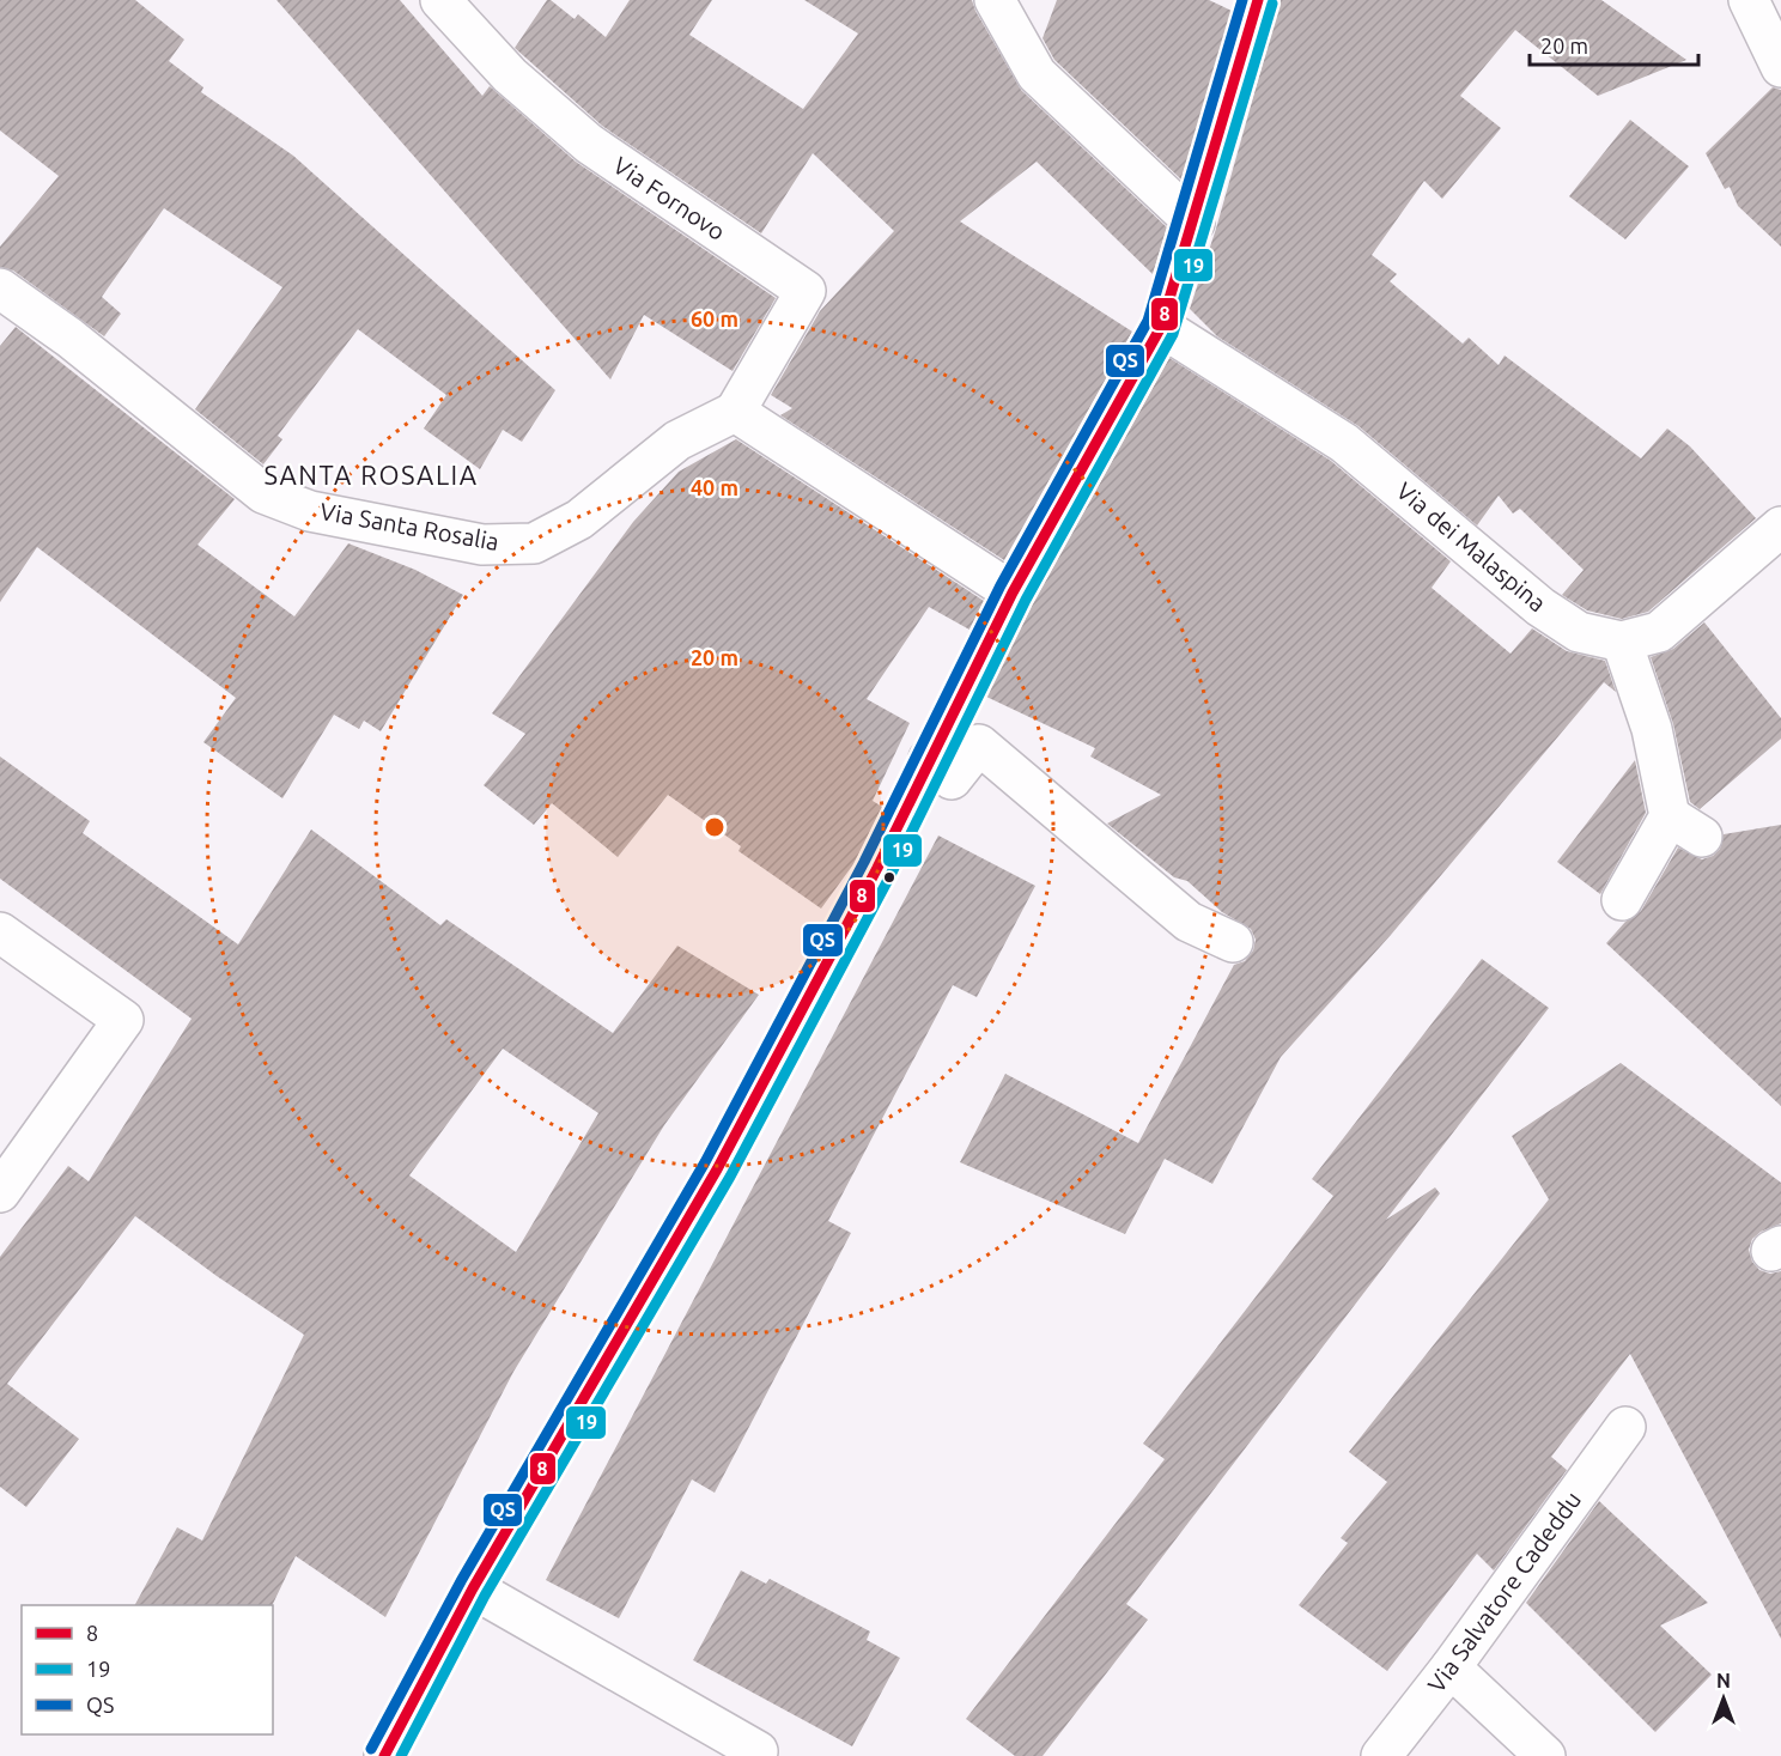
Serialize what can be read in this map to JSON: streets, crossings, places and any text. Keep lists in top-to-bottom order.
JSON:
{
  "streets": {
    "street": [
      "Via Fornovo",
      "Via Santa Rosalia",
      "Via dei Malaspina",
      "Via Salvatore Cadeddu"
    ]
  },
  "crossings": [
    ["Via Fornovo", "Via Santa Rosalia"]
  ],
  "districts": ["SANTA ROSALIA"],
  "lines": ["transit line 8", "transit line QS", "transit line 19"],
  "legend": ["8", "19", "QS"],
  "scale_bar": "20 m",
  "north": "top",
  "rings": ["60 m", "40 m", "20 m"]
}
